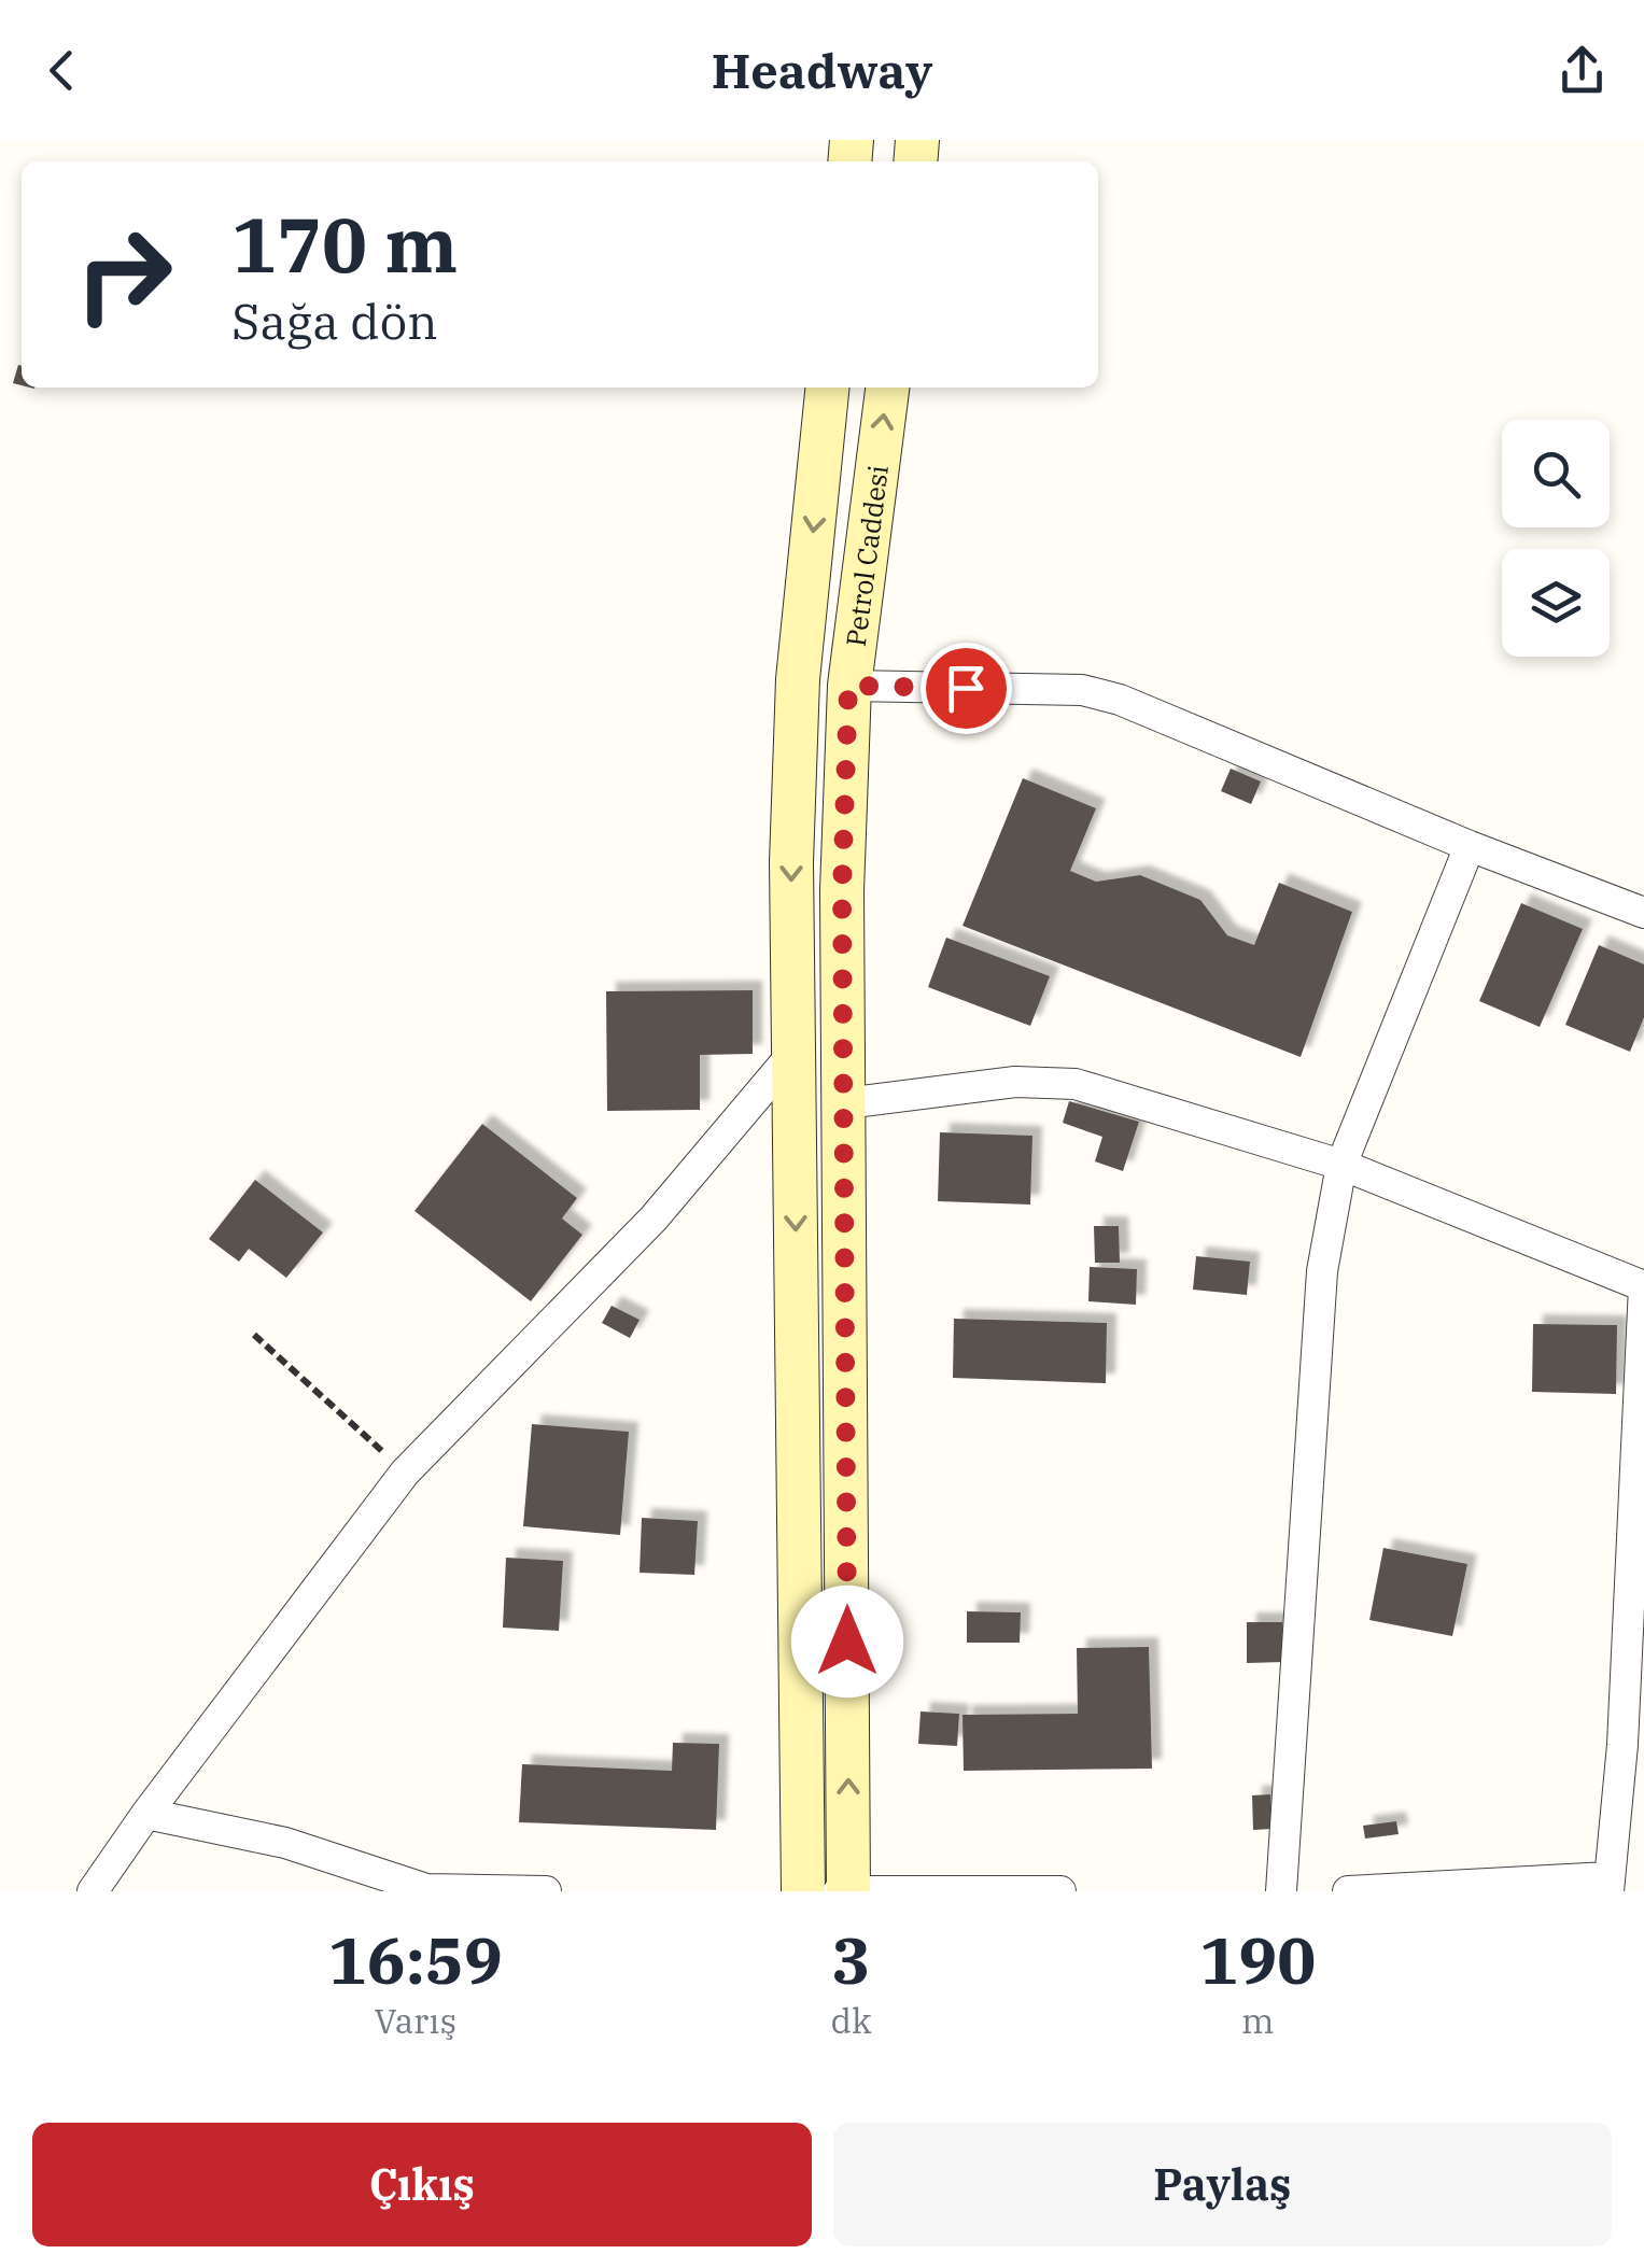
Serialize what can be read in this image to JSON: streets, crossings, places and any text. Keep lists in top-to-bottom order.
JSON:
{
  "streets": {
    "main road": ["Petrol Caddesi"]
  },
  "page": {
    "header": "Headway",
    "turn": ["170 m", "Sağa dön"],
    "eta": [
      "16:59",
      "Varış",
      "3",
      "dk",
      "190",
      "m"
    ],
    "buttons": ["Çıkış", "Paylaş"]
  }
}
